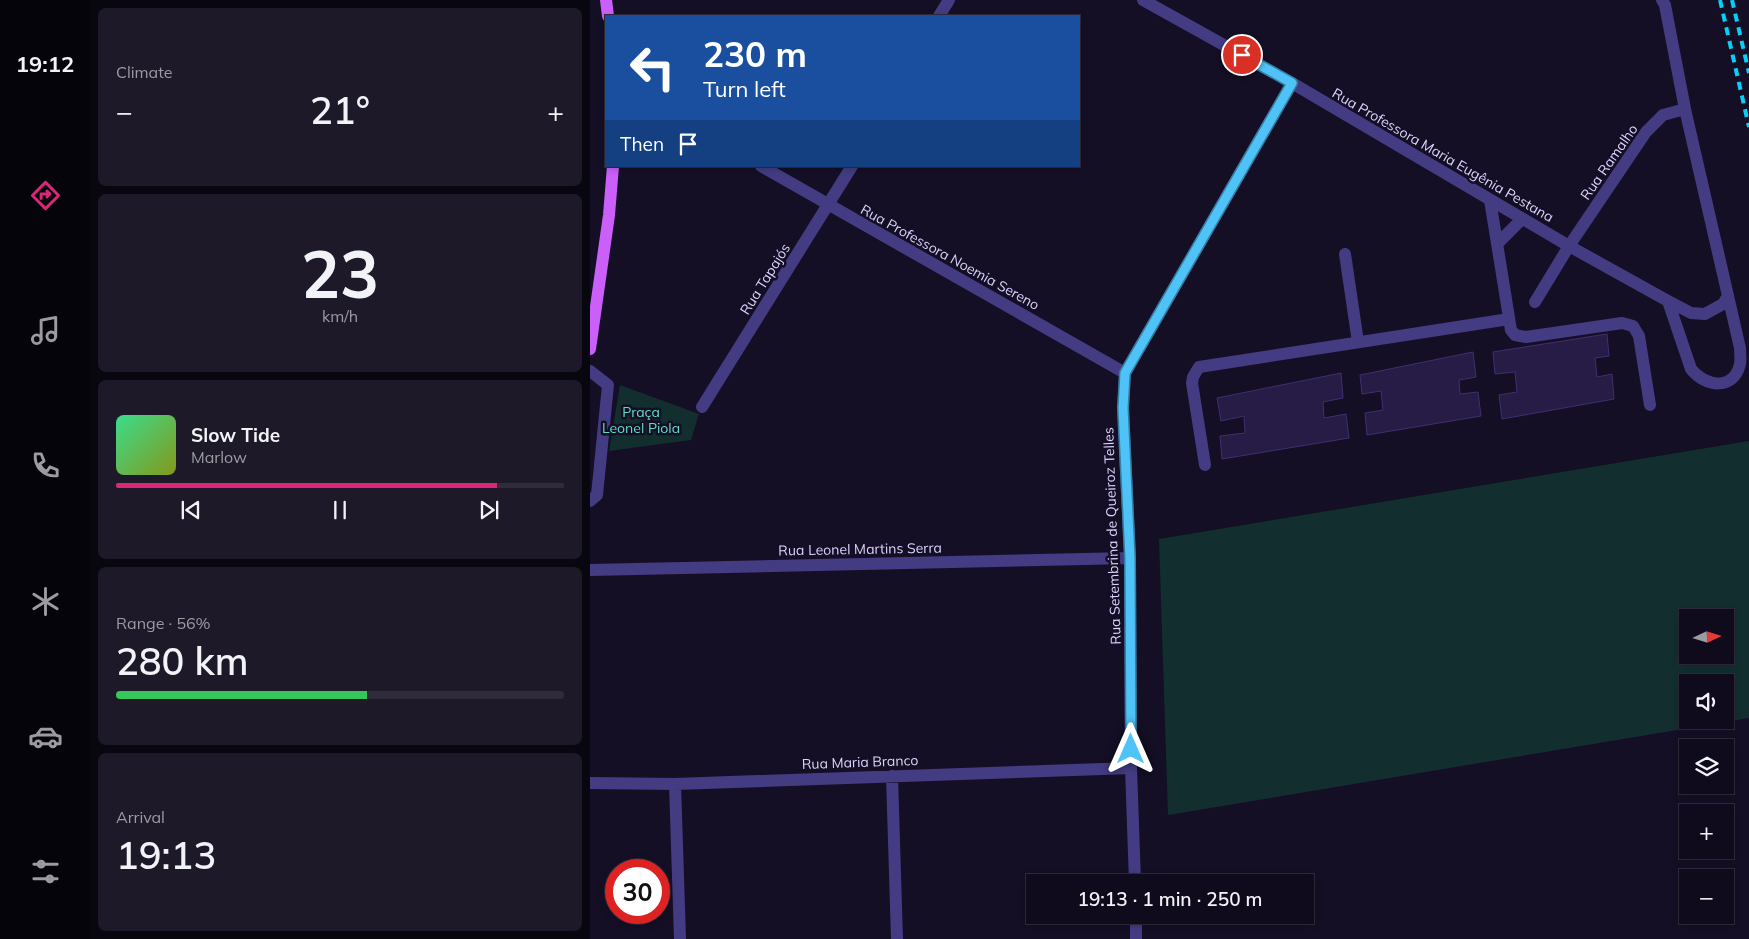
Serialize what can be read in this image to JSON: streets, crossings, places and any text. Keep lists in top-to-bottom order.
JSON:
{
  "streets": {
    "street": [
      "Rua Professora Maria Eugênia Pestana",
      "Rua Ramalho",
      "Rua Professora Noemia Sereno",
      "Rua Tapajós",
      "Rua Setembrina de Queiroz Telles",
      "Rua Leonel Martins Serra",
      "Rua Maria Branco"
    ]
  },
  "crossings": [
    ["Rua Professora Maria Eugênia Pestana", "Rua Ramalho"],
    ["Rua Professora Maria Eugênia Pestana", "Rua Setembrina de Queiroz Telles"],
    ["Rua Professora Noemia Sereno", "Rua Tapajós"],
    ["Rua Professora Noemia Sereno", "Rua Setembrina de Queiroz Telles"],
    ["Rua Setembrina de Queiroz Telles", "Rua Leonel Martins Serra"],
    ["Rua Setembrina de Queiroz Telles", "Rua Maria Branco"]
  ],
  "parks": ["Praça Leonel Piola"],
  "north": "right",
  "page": {
    "tabs": "19:12",
    "tile": [
      "Climate",
      ["23", "km/h"],
      ["Range · 56%", "280 km"],
      ["Arrival", "19:13"]
    ],
    "turn": ["230 m", "Turn left"],
    "heat": ["−", "21°", "+"],
    "then": "Then",
    "song": ["Slow Tide", "Marlow"],
    "map_buttons": ["+", "−"],
    "limit": "30",
    "trip": "19:13 · 1 min · 250 m"
  }
}
